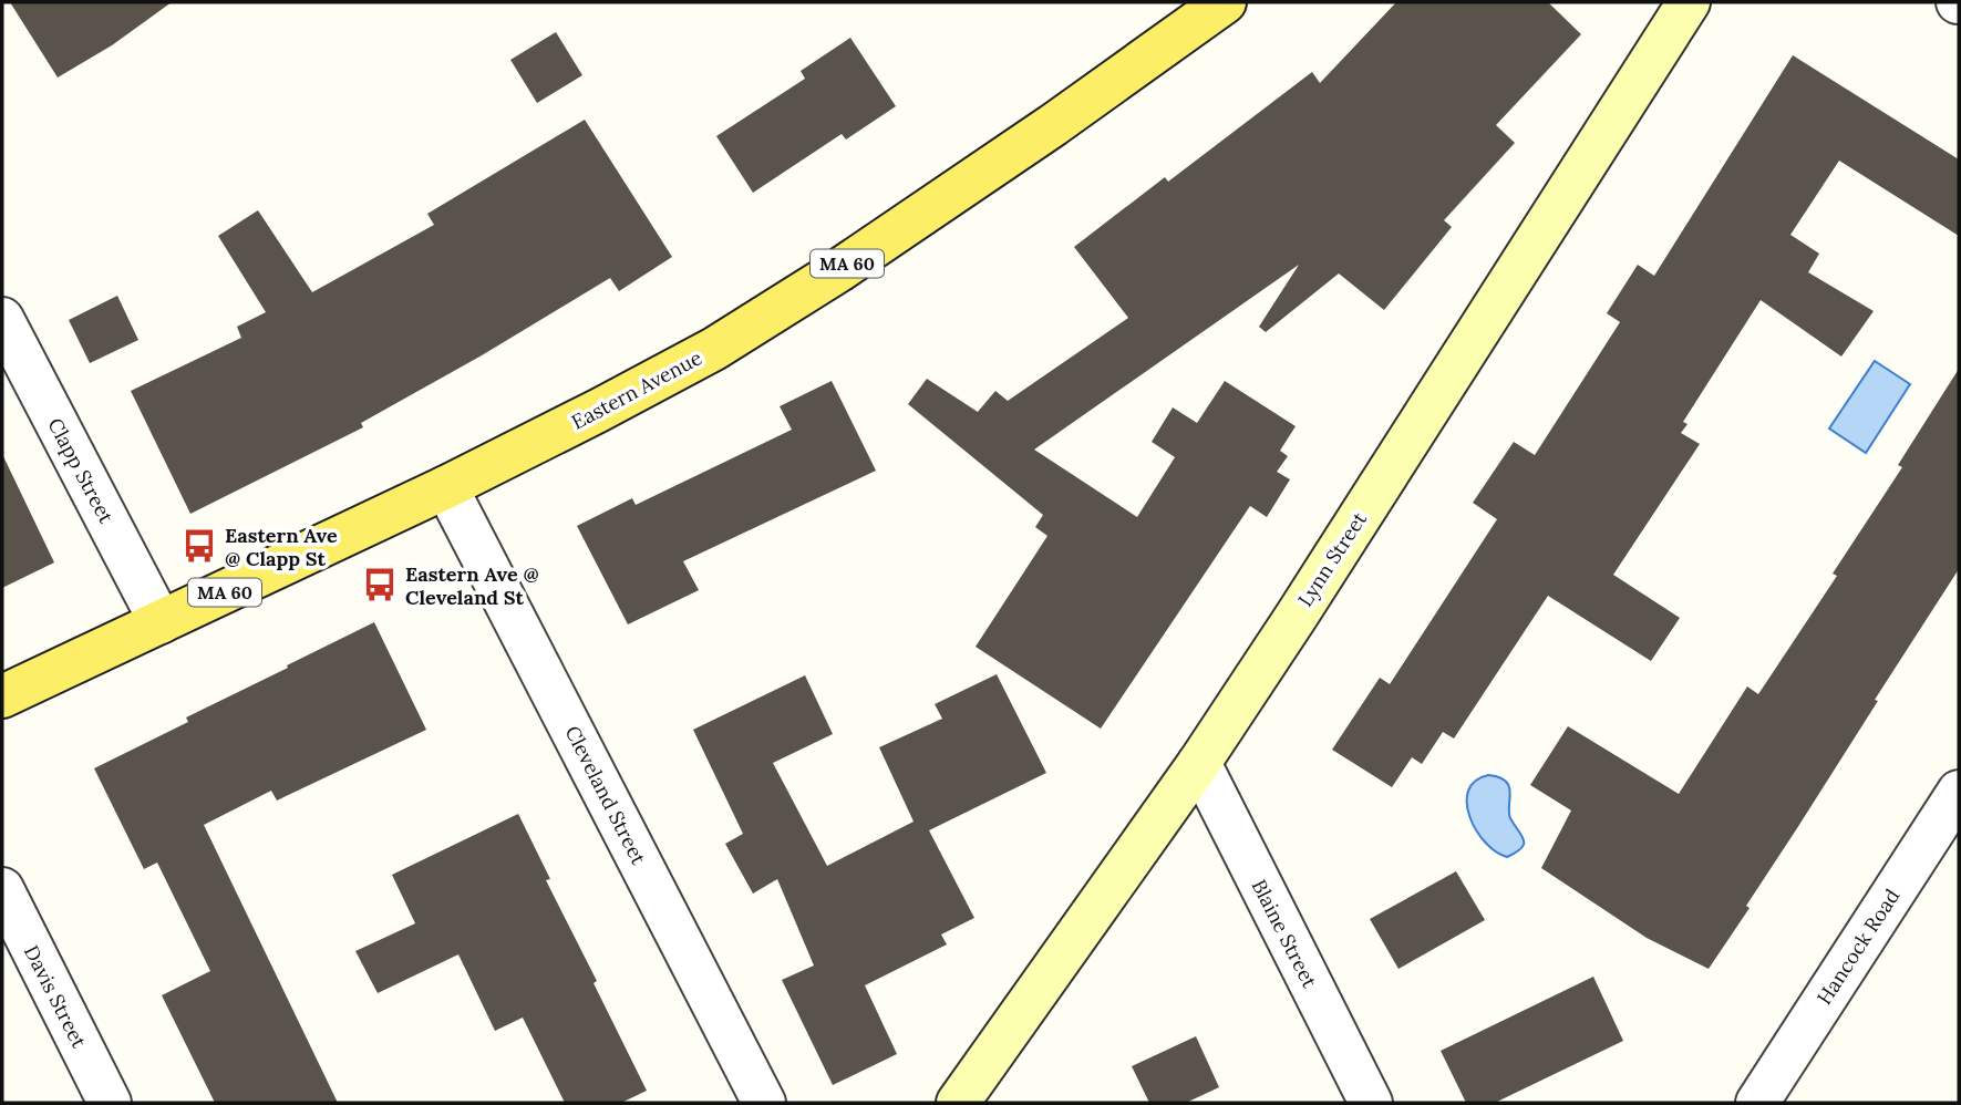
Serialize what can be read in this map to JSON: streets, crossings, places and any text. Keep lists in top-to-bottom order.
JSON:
{
  "streets": {
    "main road": ["MA 60", "Eastern Avenue", "Lynn Street"],
    "street": [
      "Clapp Street",
      "Cleveland Street",
      "Blaine Street",
      "Hancock Road",
      "Davis Street"
    ]
  },
  "crossings": [
    ["Eastern Avenue", "Clapp Street"],
    ["Eastern Avenue", "Cleveland Street"],
    ["Lynn Street", "Blaine Street"]
  ],
  "places": {
    "bus stop": ["Eastern Ave @ Clapp St", "Eastern Ave @ Cleveland St"]
  }
}
